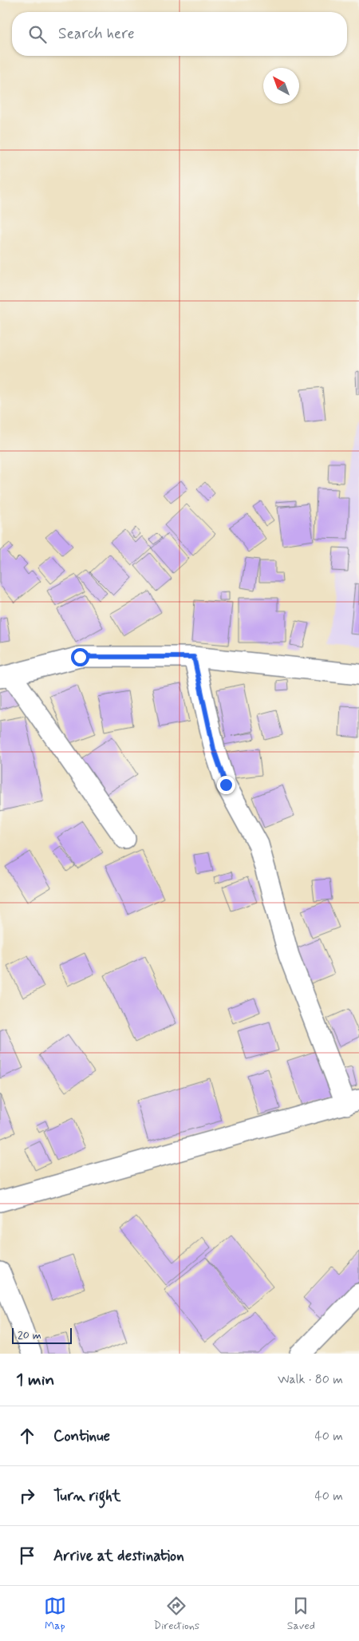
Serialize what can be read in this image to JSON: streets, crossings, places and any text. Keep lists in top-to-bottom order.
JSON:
{
  "scale_bar": "20 m",
  "north": "top left",
  "page": {
    "search": "Search here",
    "scale": "20 m",
    "heading": ["1 min", "Walk · 80 m"],
    "list": [
      ["Continue", "40 m"],
      ["Turn right", "40 m"],
      "Arrive at destination"
    ],
    "nav": ["Map", "Directions", "Saved"]
  }
}
